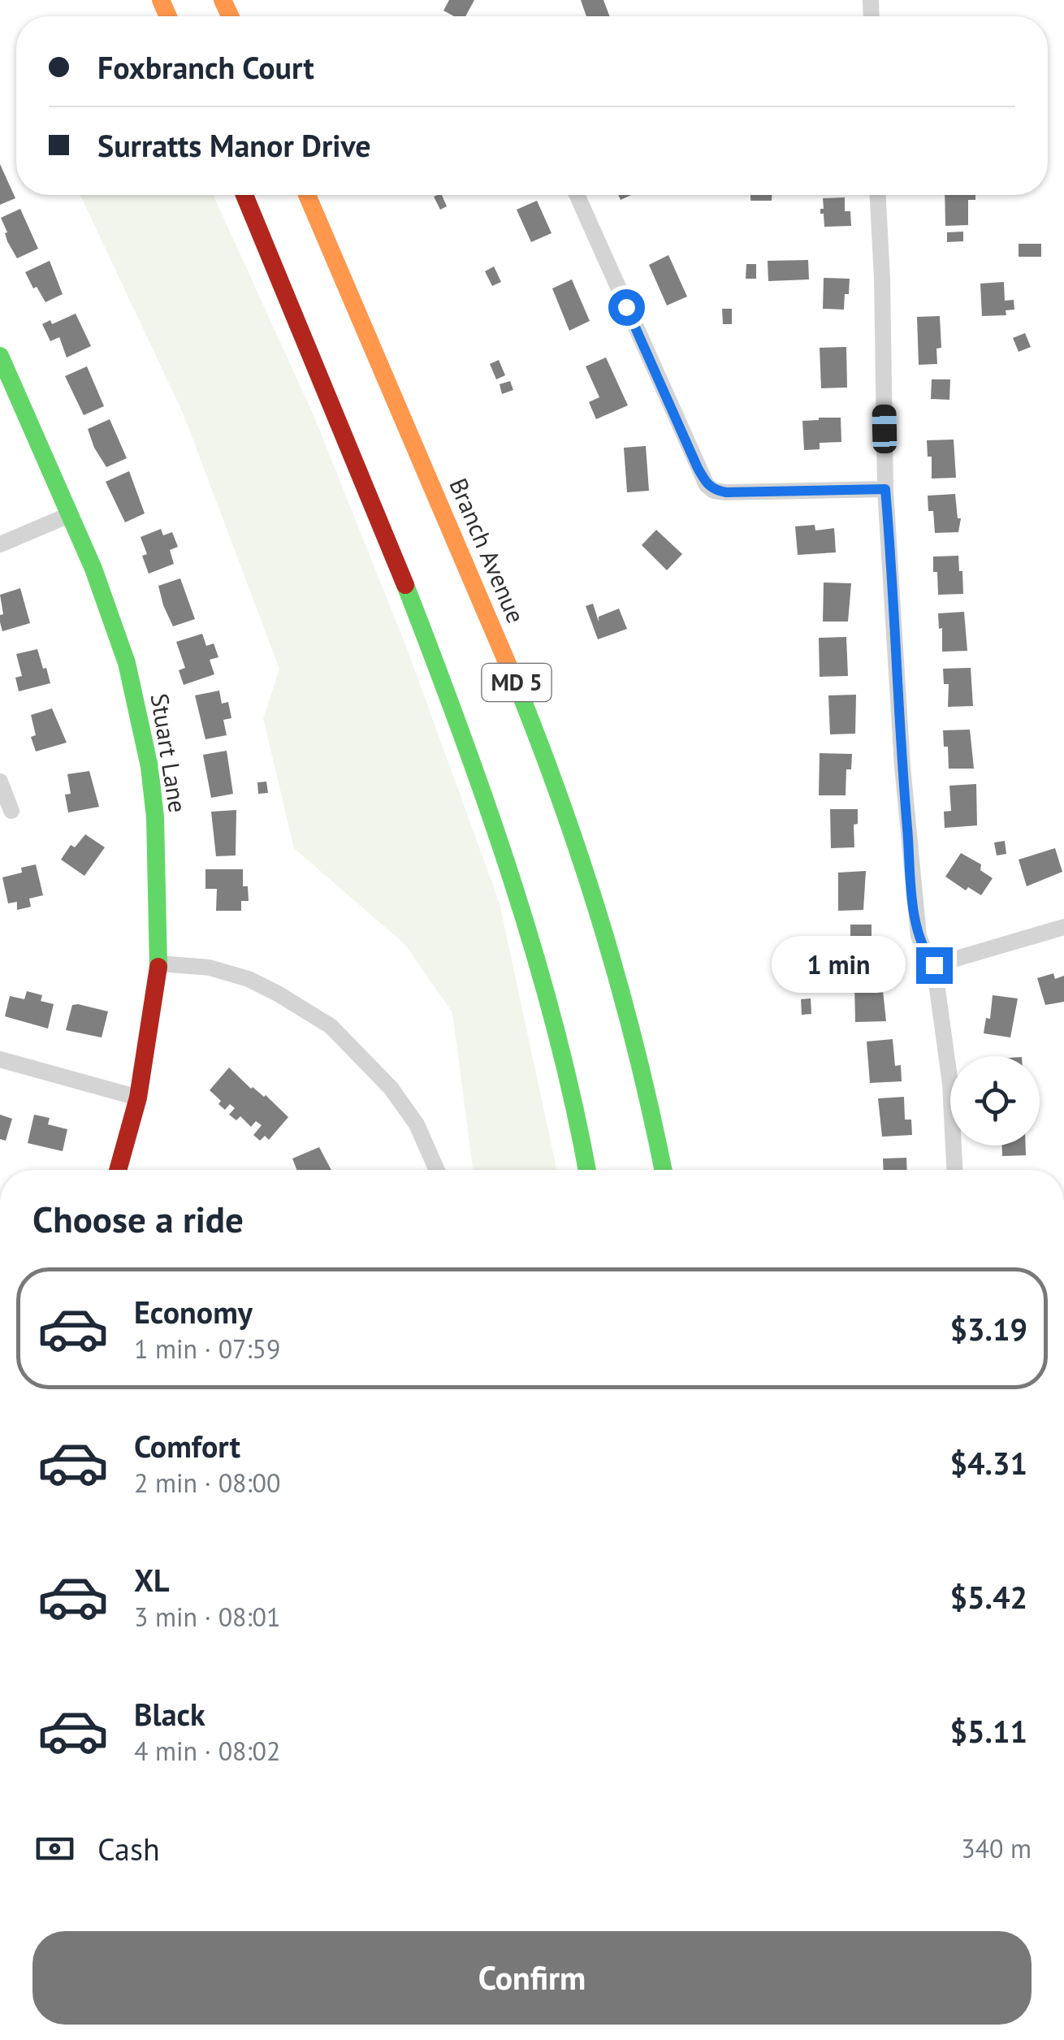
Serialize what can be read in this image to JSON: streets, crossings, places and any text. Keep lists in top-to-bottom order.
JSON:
{
  "streets": {
    "main road": ["Branch Avenue", "MD 5", "Stuart Lane"]
  },
  "page": {
    "banner": ["Foxbranch Court", "Surratts Manor Drive"],
    "bubble": "1 min",
    "heading": "Choose a ride",
    "list": [
      {
        "name": "Economy",
        "note": "1 min · 07:59",
        "value": "$3.19"
      },
      {
        "name": "Comfort",
        "note": "2 min · 08:00",
        "value": "$4.31"
      },
      {
        "name": "XL",
        "note": "3 min · 08:01",
        "value": "$5.42"
      },
      {
        "name": "Black",
        "note": "4 min · 08:02",
        "value": "$5.11"
      }
    ],
    "pay": ["Cash", "340 m"],
    "buttons": "Confirm"
  }
}
